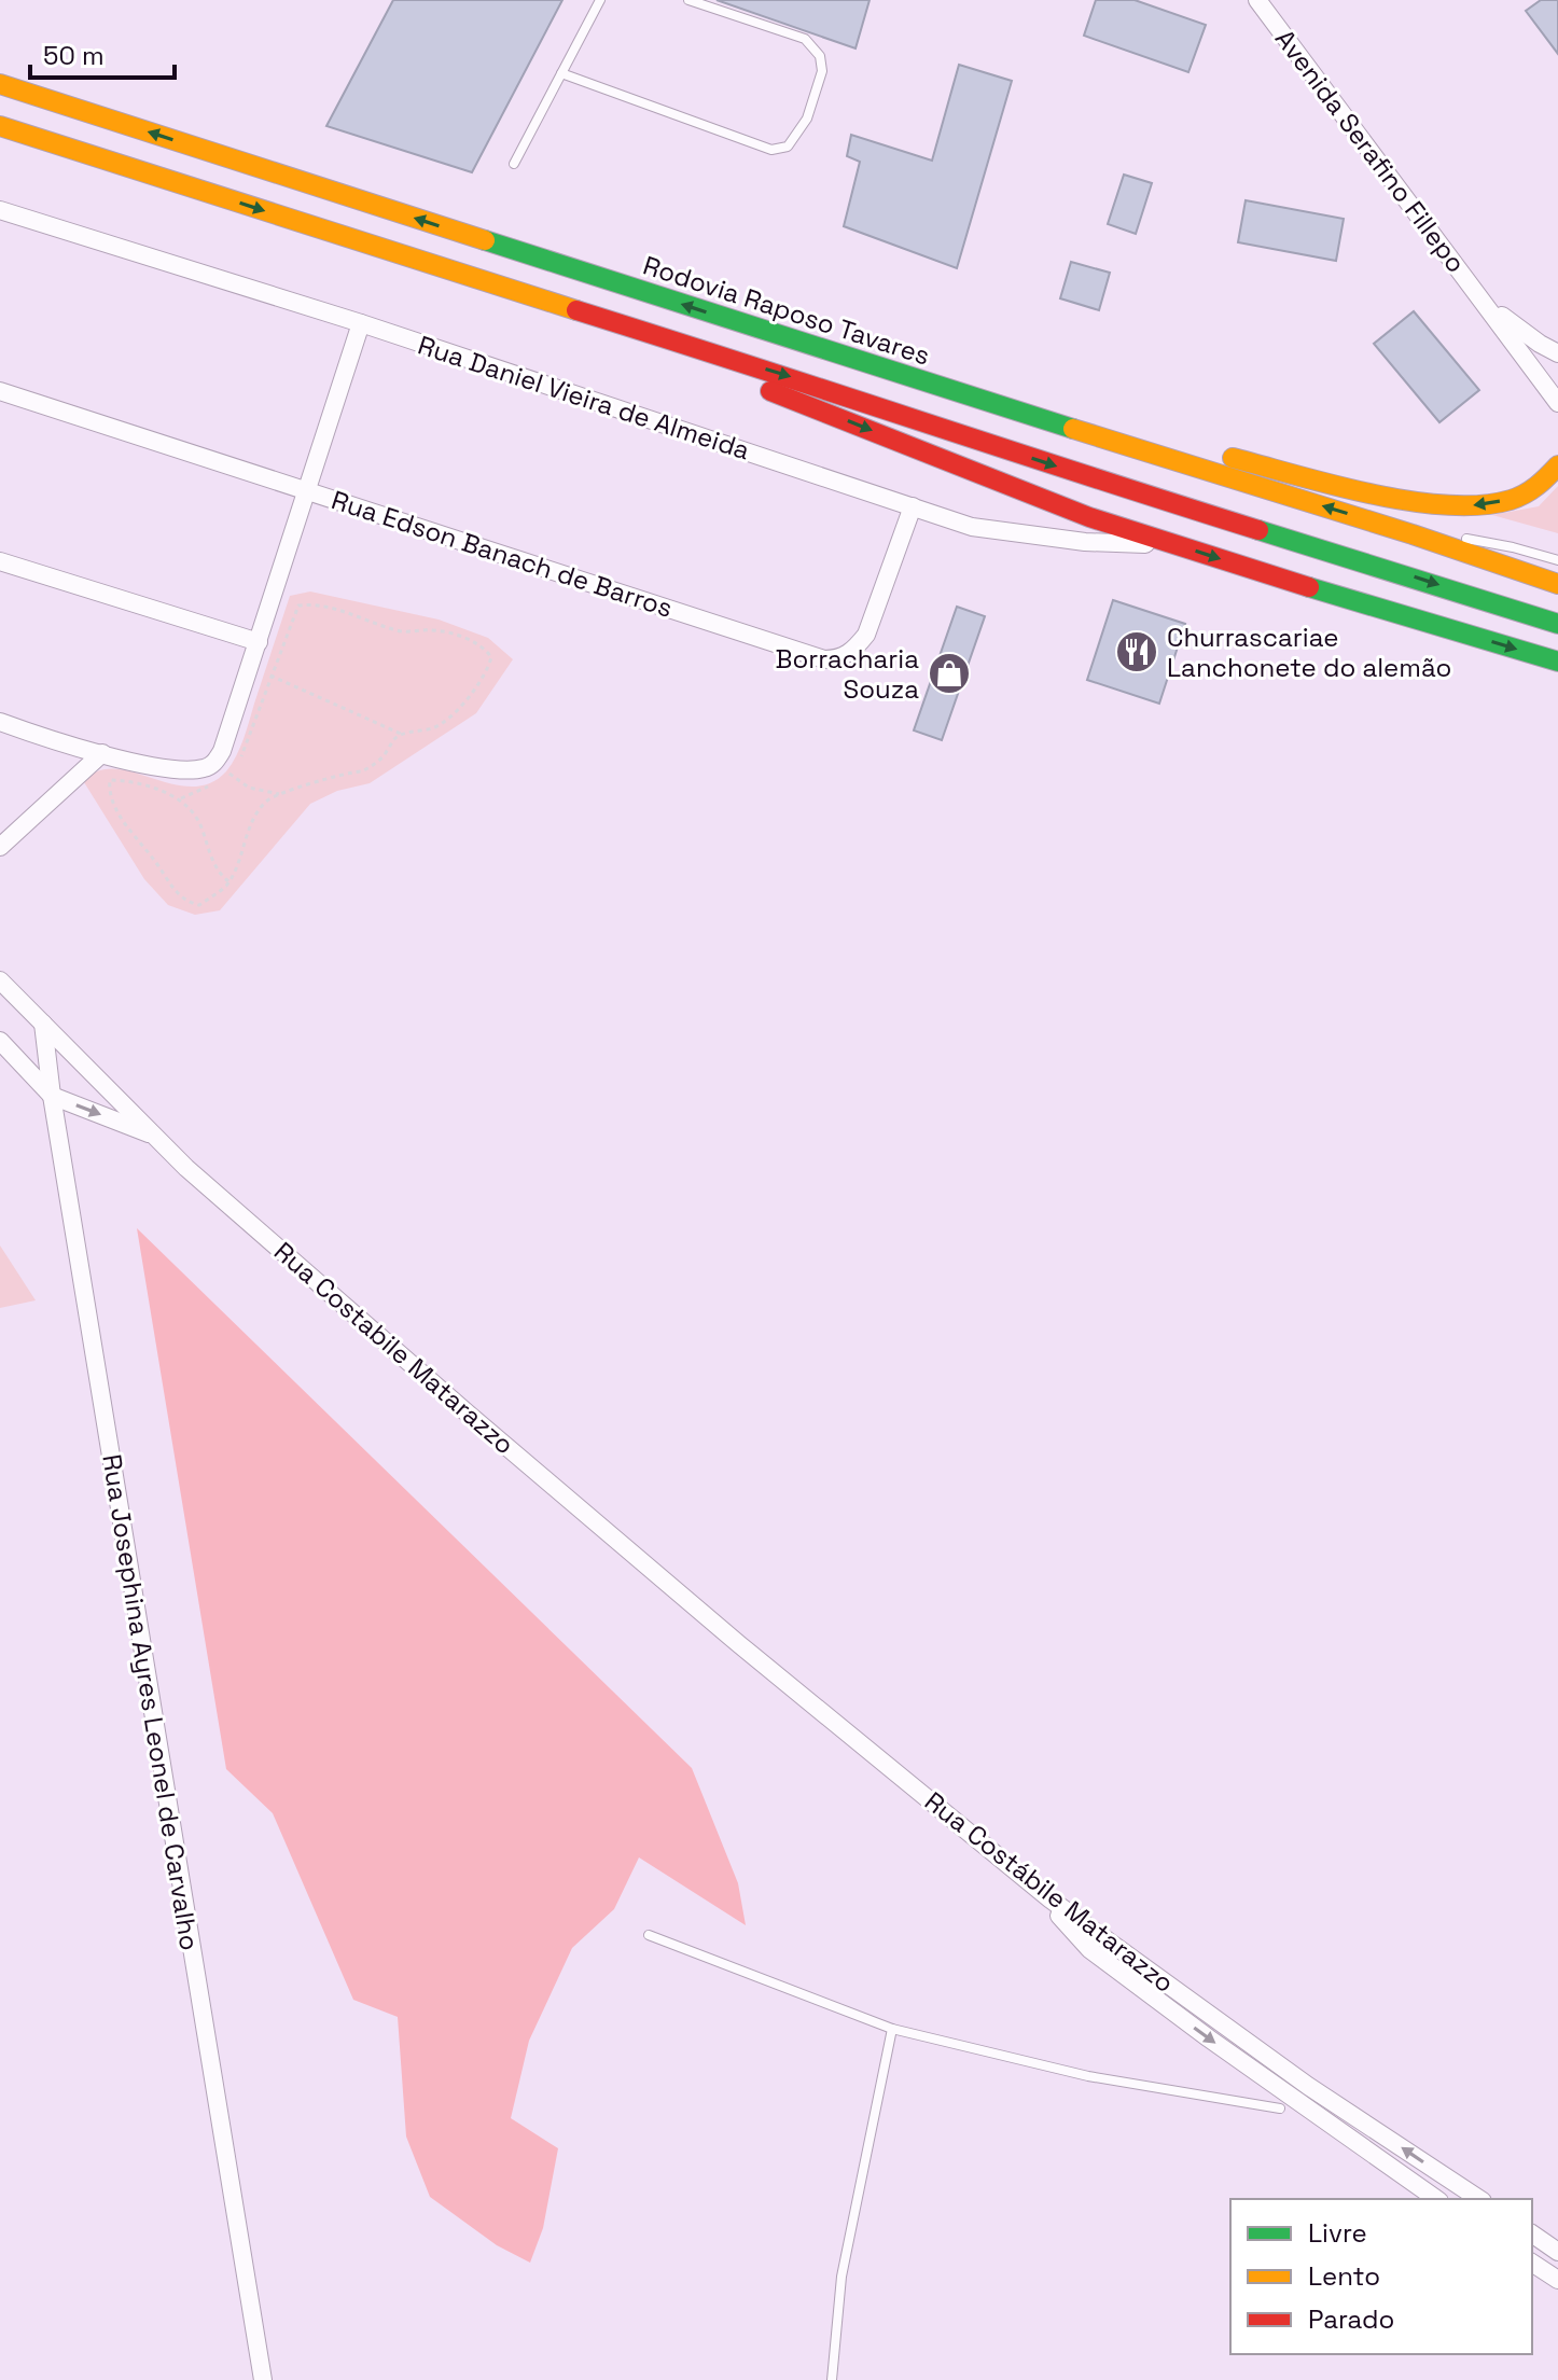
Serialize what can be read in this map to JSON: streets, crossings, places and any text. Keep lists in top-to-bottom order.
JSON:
{
  "streets": {
    "highway": ["Rodovia Raposo Tavares"],
    "street": [
      "Avenida Serafino Fillepo",
      "Rua Daniel Vieira de Almeida",
      "Rua Edson Banach de Barros",
      "Rua Costabile Matarazzo",
      "Rua Josephina Ayres Leonel de Carvalho",
      "Rua Costábile Matarazzo"
    ]
  },
  "crossings": [
    ["Rua Daniel Vieira de Almeida", "Rua Edson Banach de Barros"],
    ["Rua Costabile Matarazzo", "Rua Josephina Ayres Leonel de Carvalho"],
    ["Rua Costabile Matarazzo", "Rua Costábile Matarazzo"]
  ],
  "places": {
    "restaurant": ["Churrascariae Lanchonete do alemão"],
    "shop": ["Borracharia Souza"]
  },
  "legend": ["Livre", "Lento", "Parado"],
  "scale_bar": "50 m"
}
